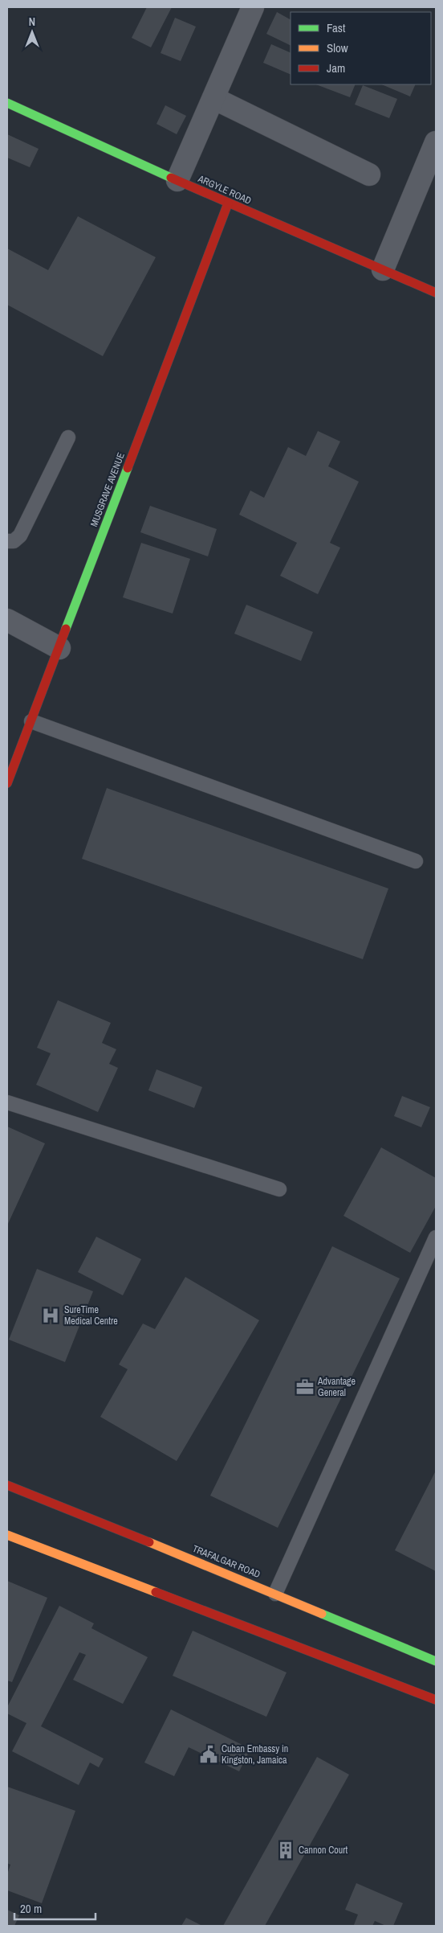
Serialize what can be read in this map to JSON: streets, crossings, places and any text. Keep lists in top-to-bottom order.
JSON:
{
  "streets": {
    "street": ["ARGYLE ROAD", "MUSGRAVE AVENUE", "TRAFALGAR ROAD"]
  },
  "crossings": [
    ["ARGYLE ROAD", "MUSGRAVE AVENUE"]
  ],
  "places": {
    "hospital": ["SureTime Medical Centre"],
    "office": ["Advantage General"],
    "public building": ["Cuban Embassy in Kingston, Jamaica"],
    "building": ["Cannon Court"]
  },
  "legend": ["Fast", "Slow", "Jam"],
  "scale_bar": "20 m",
  "north": "top"
}
